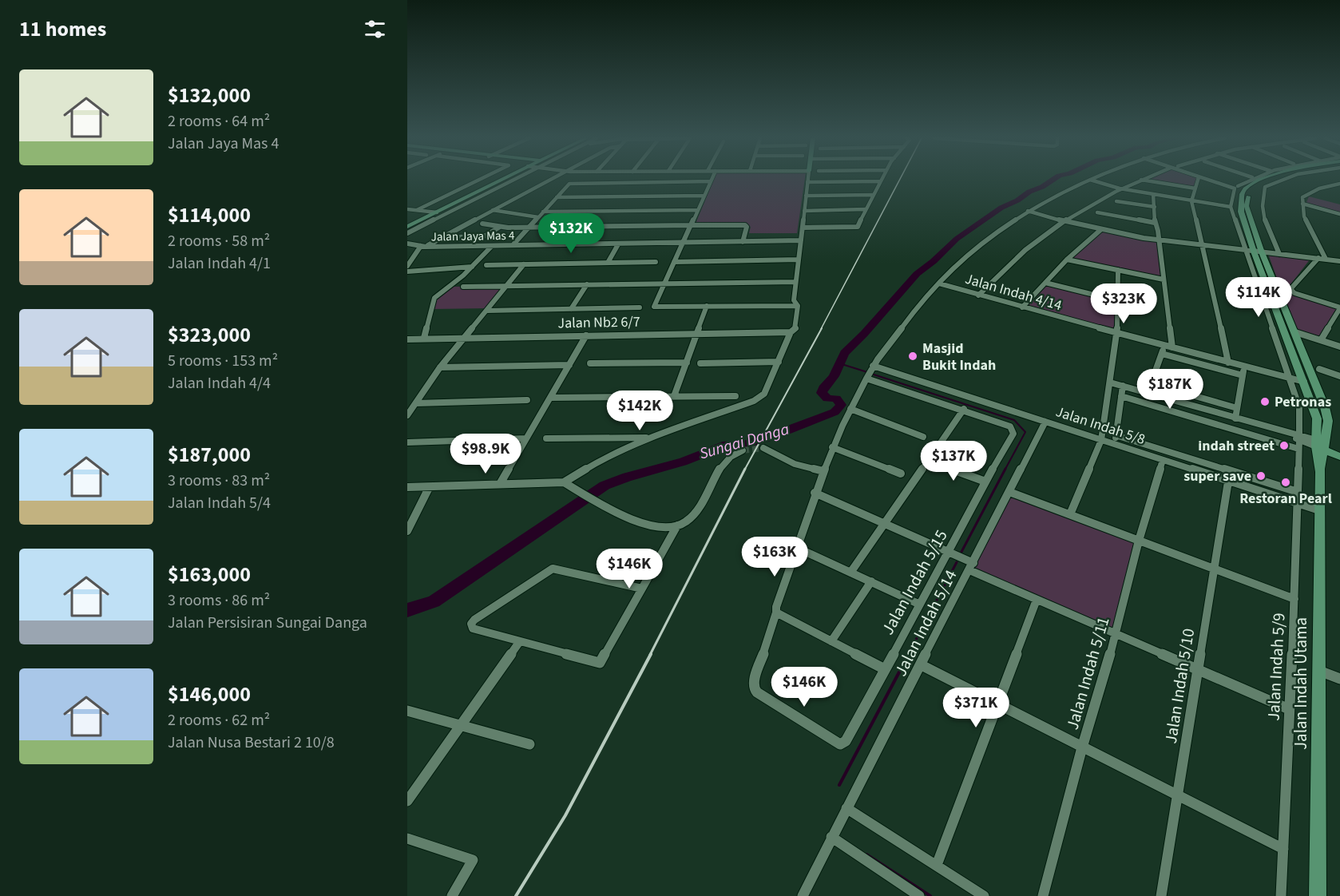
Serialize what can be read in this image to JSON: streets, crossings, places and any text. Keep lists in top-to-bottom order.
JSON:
{
  "streets": {
    "main road": ["Jalan Indah Utama"],
    "street": [
      "Jalan Jaya Mas 4",
      "Jalan Indah 4/14",
      "Jalan Nb2 6/7",
      "Jalan Indah 5/8",
      "Jalan Indah 5/15",
      "Jalan Indah 5/14",
      "Jalan Indah 5/9",
      "Jalan Indah 5/11",
      "Jalan Indah 5/10"
    ]
  },
  "crossings": [
    ["Jalan Indah 4/14", "Jalan Indah 5/9"],
    ["Jalan Indah 5/8", "Jalan Indah 5/14"],
    ["Jalan Indah 5/8", "Jalan Indah 5/9"],
    ["Jalan Indah 5/8", "Jalan Indah 5/11"],
    ["Jalan Indah 5/8", "Jalan Indah Utama"],
    ["Jalan Indah 5/8", "Jalan Indah 5/10"]
  ],
  "water": ["Sungai Danga"],
  "places": [
    "Masjid Bukit Indah",
    "Petronas",
    "indah street",
    "super save",
    "Restoran Pearl"
  ],
  "page": {
    "heading": "11 homes",
    "list": [
      {
        "name": "$132,000",
        "note": "2 rooms · 64 m² · Jalan Jaya Mas 4"
      },
      {
        "name": "$114,000",
        "note": "2 rooms · 58 m² · Jalan Indah 4/1"
      },
      {
        "name": "$323,000",
        "note": "5 rooms · 153 m² · Jalan Indah 4/4"
      },
      {
        "name": "$187,000",
        "note": "3 rooms · 83 m² · Jalan Indah 5/4"
      },
      {
        "name": "$163,000",
        "note": "3 rooms · 86 m² · Jalan Persisiran Sungai Danga"
      },
      {
        "name": "$146,000",
        "note": "2 rooms · 62 m² · Jalan Nusa Bestari 2 10/8"
      }
    ],
    "price": [
      "$132K",
      "$114K",
      "$323K",
      "$187K",
      "$142K",
      "$98.9K",
      "$137K",
      "$163K",
      "$146K",
      "$146K",
      "$371K"
    ]
  }
}
